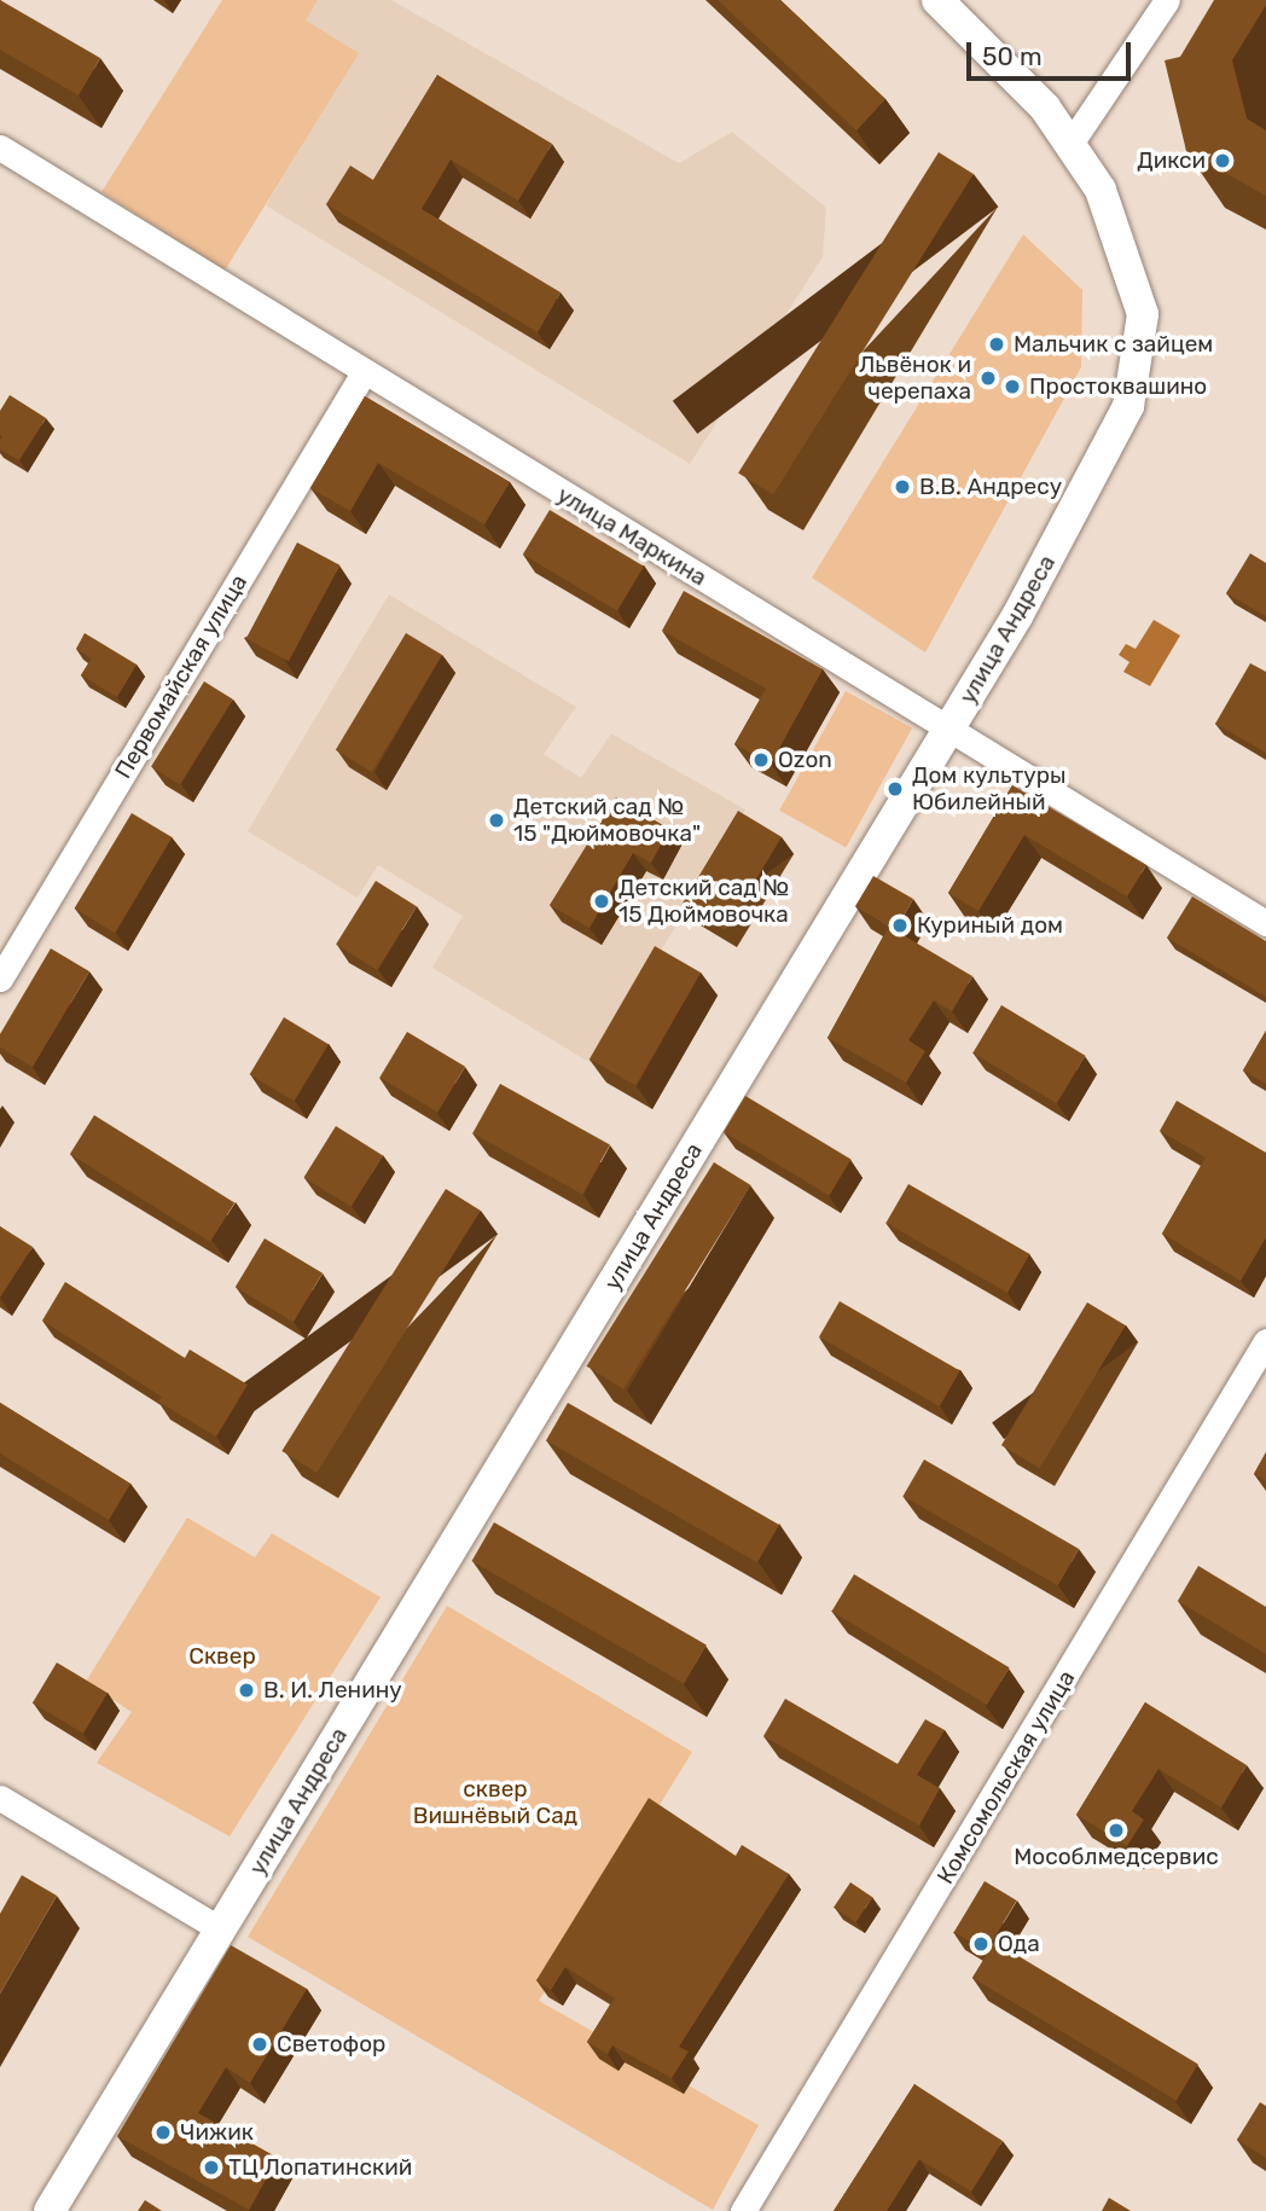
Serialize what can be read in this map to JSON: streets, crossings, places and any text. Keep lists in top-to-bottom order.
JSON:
{
  "streets": {
    "street": [
      "улица Маркина",
      "улица Андреса",
      "Первомайская улица",
      "Комсомольская улица"
    ]
  },
  "crossings": [
    ["улица Маркина", "улица Андреса"],
    ["улица Маркина", "Первомайская улица"]
  ],
  "parks": ["Сквер", "сквер Вишнёвый Сад"],
  "places": [
    "Дикси",
    "Мальчик с зайцем",
    "Львёнок и черепаха",
    "Простоквашино",
    "В.В. Андресу",
    "Ozon",
    "Дом культуры Юбилейный",
    "Детский сад № 15 \"Дюймовочка\"",
    "Детский сад № 15 Дюймовочка",
    "Куриный дом",
    "В. И. Ленину",
    "Мособлмедсервис",
    "Ода",
    "Светофор",
    "Чижик",
    "ТЦ Лопатинский"
  ],
  "scale_bar": "50 m"
}
